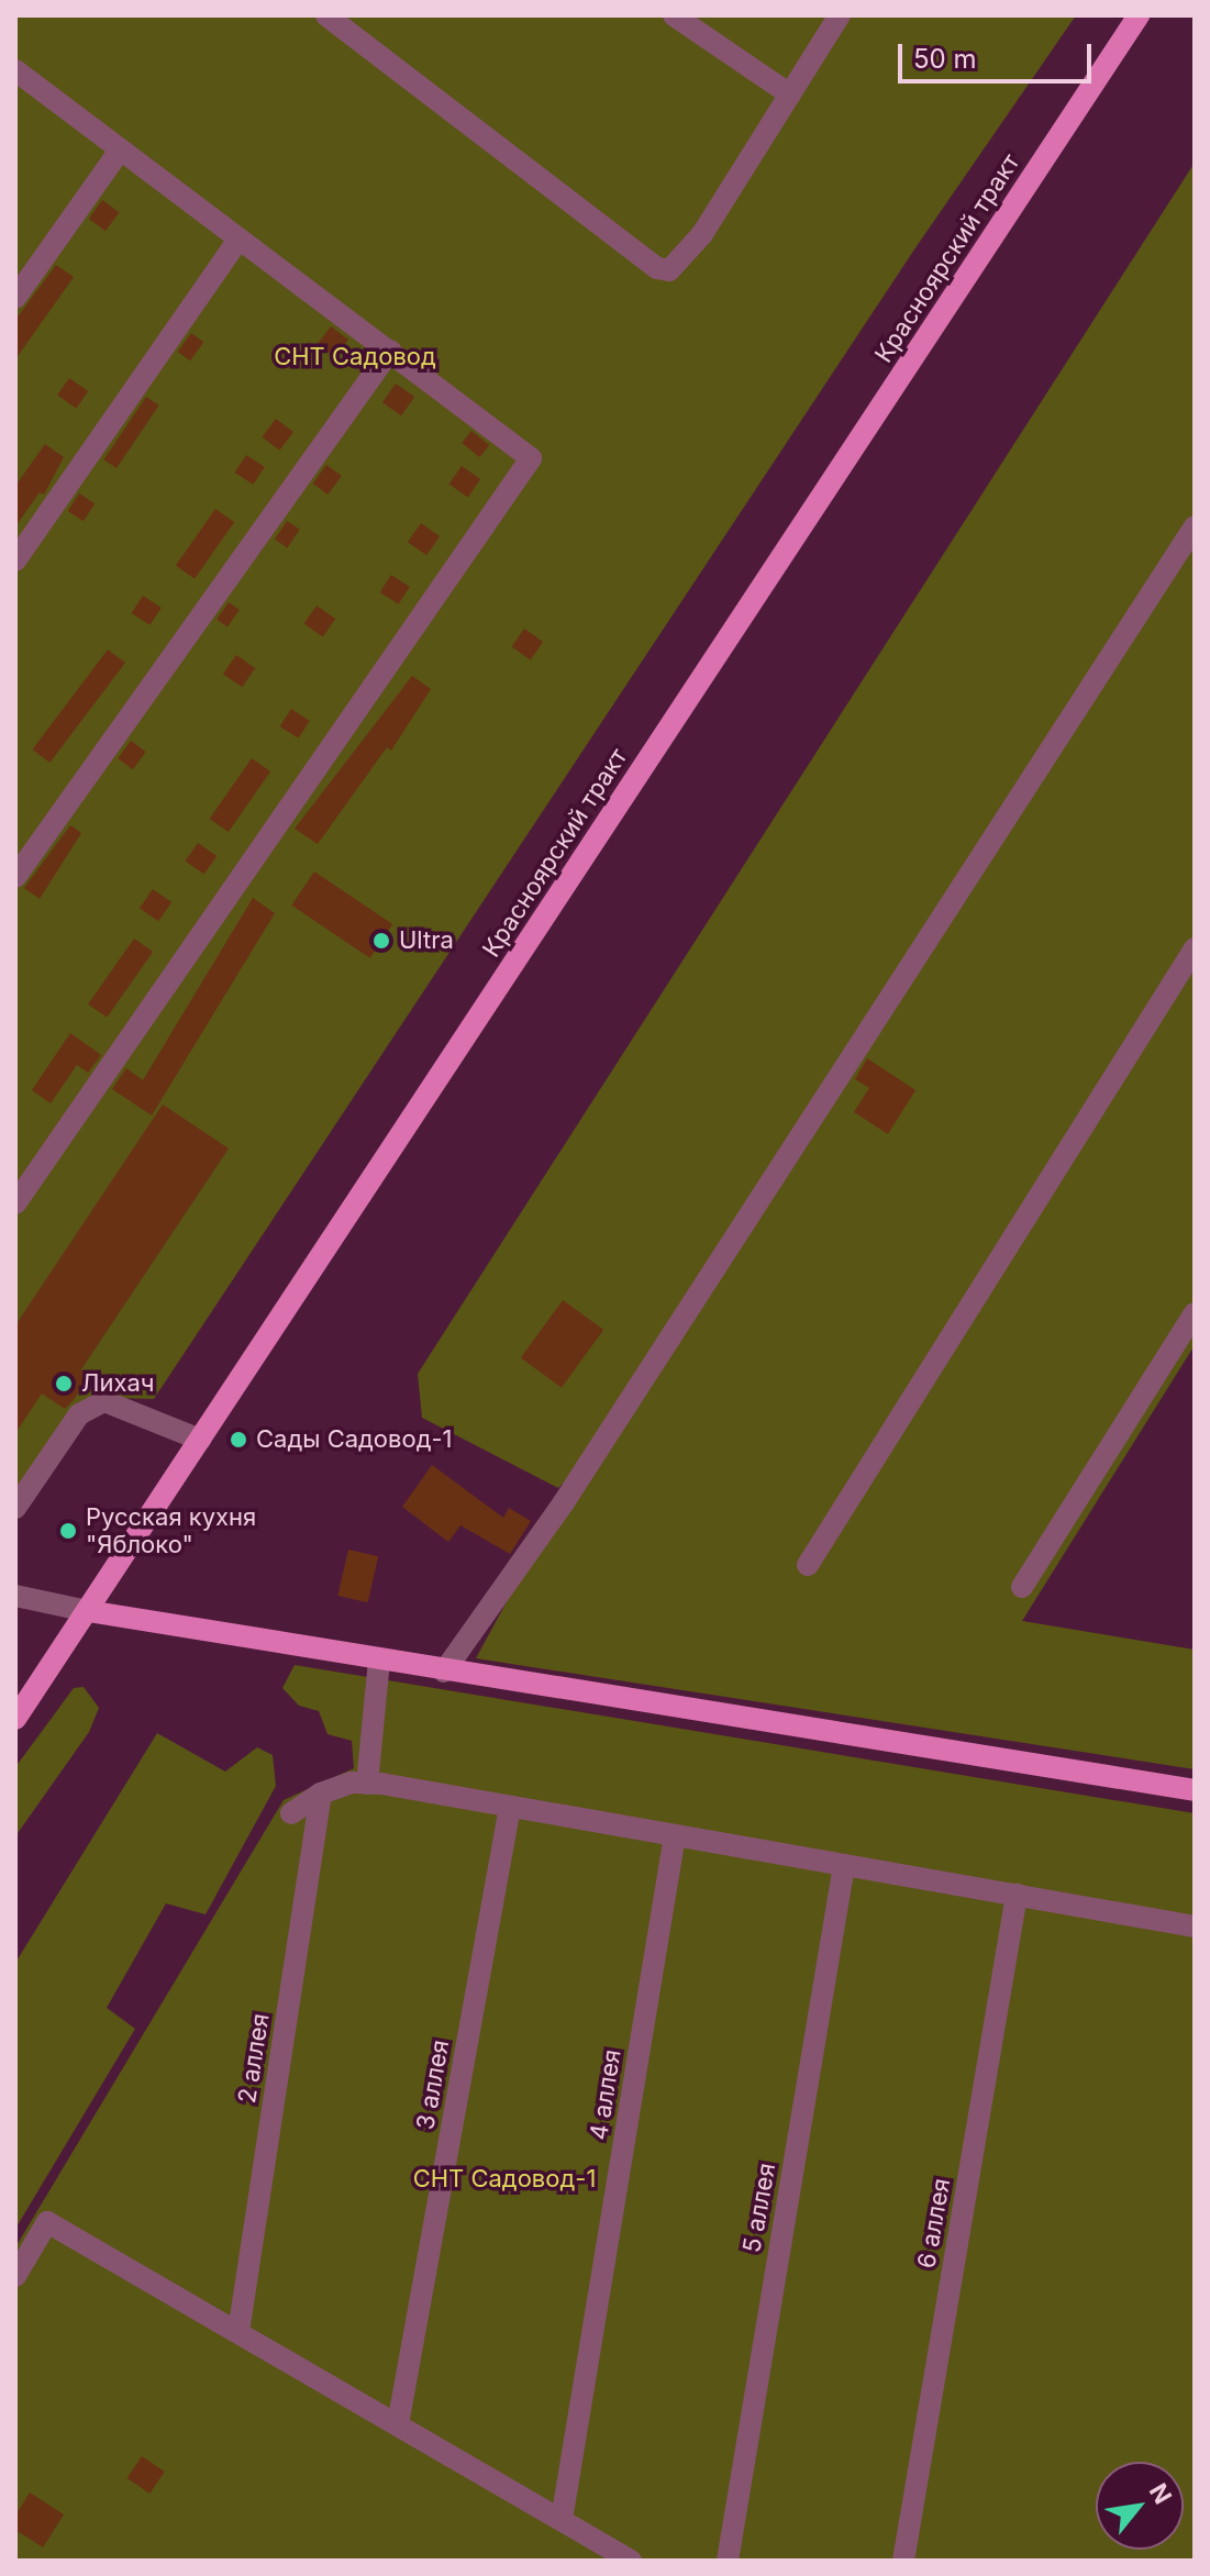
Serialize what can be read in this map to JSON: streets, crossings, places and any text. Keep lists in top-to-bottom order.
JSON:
{
  "streets": {
    "main road": ["Красноярский тракт"],
    "street": [
      "2 аллея",
      "3 аллея",
      "4 аллея",
      "5 аллея",
      "6 аллея"
    ]
  },
  "parks": ["СНТ Садовод", "СНТ Садовод-1"],
  "places": [
    "Ultra",
    "Лихач",
    "Сады Садовод-1",
    "Русская кухня \"Яблоко\""
  ],
  "scale_bar": "50 m",
  "north": "top right"
}
